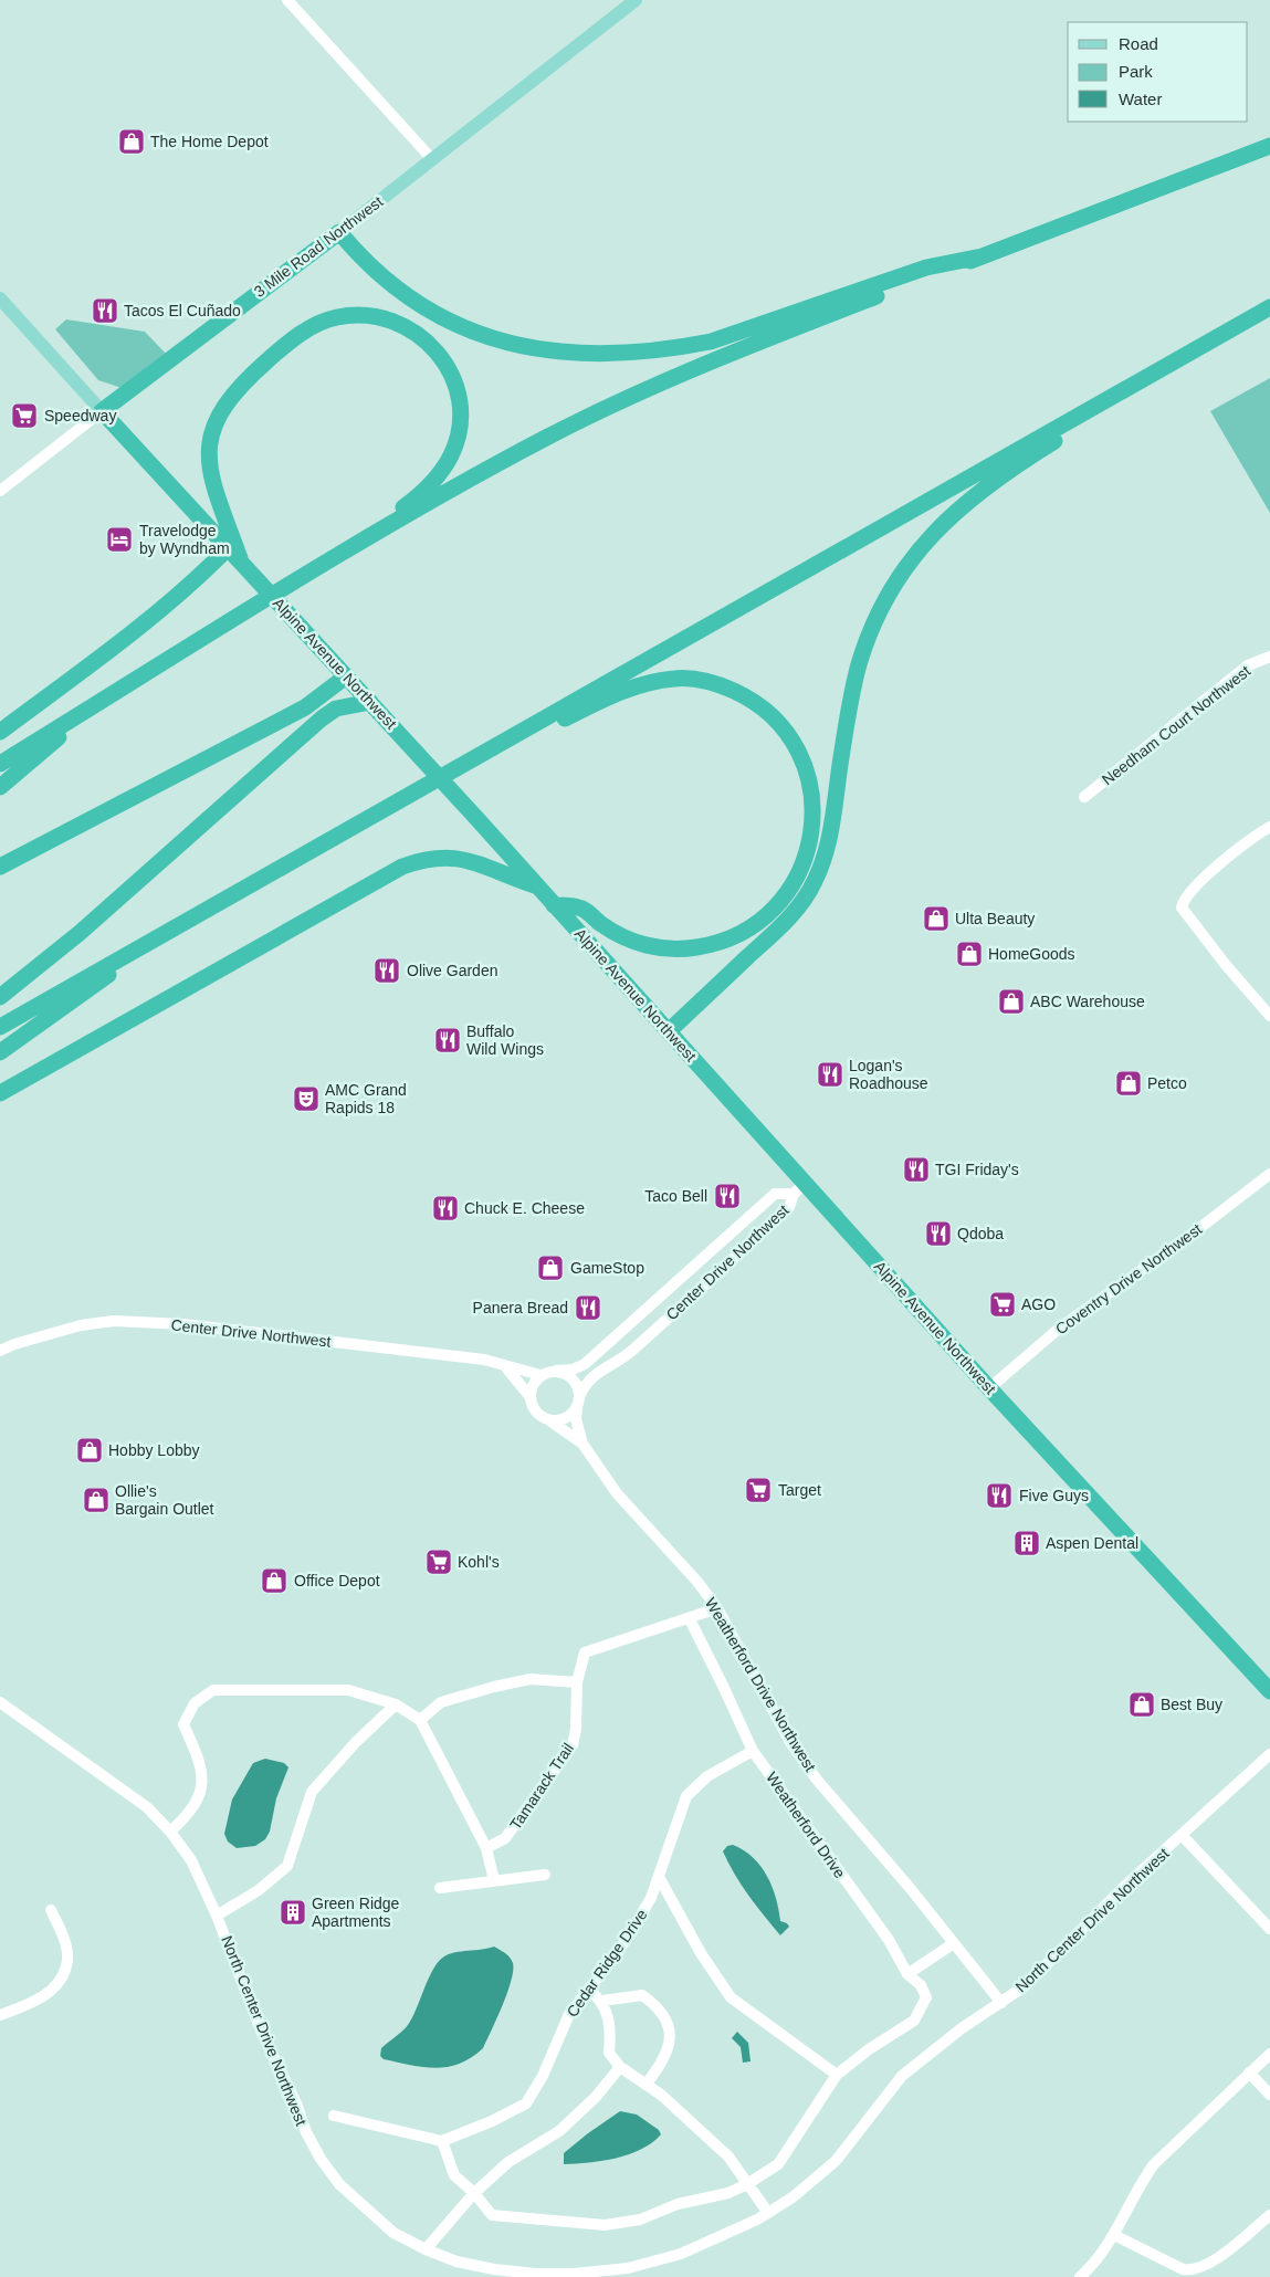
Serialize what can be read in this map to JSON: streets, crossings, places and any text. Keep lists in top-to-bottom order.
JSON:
{
  "streets": {
    "highway": ["3 Mile Road Northwest", "Alpine Avenue Northwest"],
    "street": [
      "Needham Court Northwest",
      "Center Drive Northwest",
      "Coventry Drive Northwest",
      "Weatherford Drive Northwest",
      "Tamarack Trail",
      "Weatherford Drive",
      "North Center Drive Northwest",
      "Cedar Ridge Drive"
    ]
  },
  "crossings": [
    ["3 Mile Road Northwest", "Alpine Avenue Northwest"],
    ["Alpine Avenue Northwest", "Center Drive Northwest"],
    ["Alpine Avenue Northwest", "Coventry Drive Northwest"],
    ["Center Drive Northwest", "Weatherford Drive Northwest"],
    ["Weatherford Drive Northwest", "Tamarack Trail"],
    ["Weatherford Drive Northwest", "North Center Drive Northwest"],
    ["Tamarack Trail", "Weatherford Drive"],
    ["Weatherford Drive", "Cedar Ridge Drive"]
  ],
  "places": {
    "shop": [
      "The Home Depot",
      "Ulta Beauty",
      "HomeGoods",
      "ABC Warehouse",
      "Petco",
      "GameStop",
      "Hobby Lobby",
      "Ollie's Bargain Outlet",
      "Office Depot",
      "Best Buy"
    ],
    "restaurant": [
      "Tacos El Cuñado",
      "Olive Garden",
      "Buffalo Wild Wings",
      "Logan's Roadhouse",
      "TGI Friday's",
      "Taco Bell",
      "Chuck E. Cheese",
      "Qdoba",
      "Panera Bread",
      "Five Guys"
    ],
    "supermarket": [
      "Speedway",
      "AGO",
      "Target",
      "Kohl's"
    ],
    "hotel": ["Travelodge by Wyndham"],
    "theatre": ["AMC Grand Rapids 18"],
    "building": ["Aspen Dental", "Green Ridge Apartments"]
  },
  "legend": ["Road", "Park", "Water"]
}
